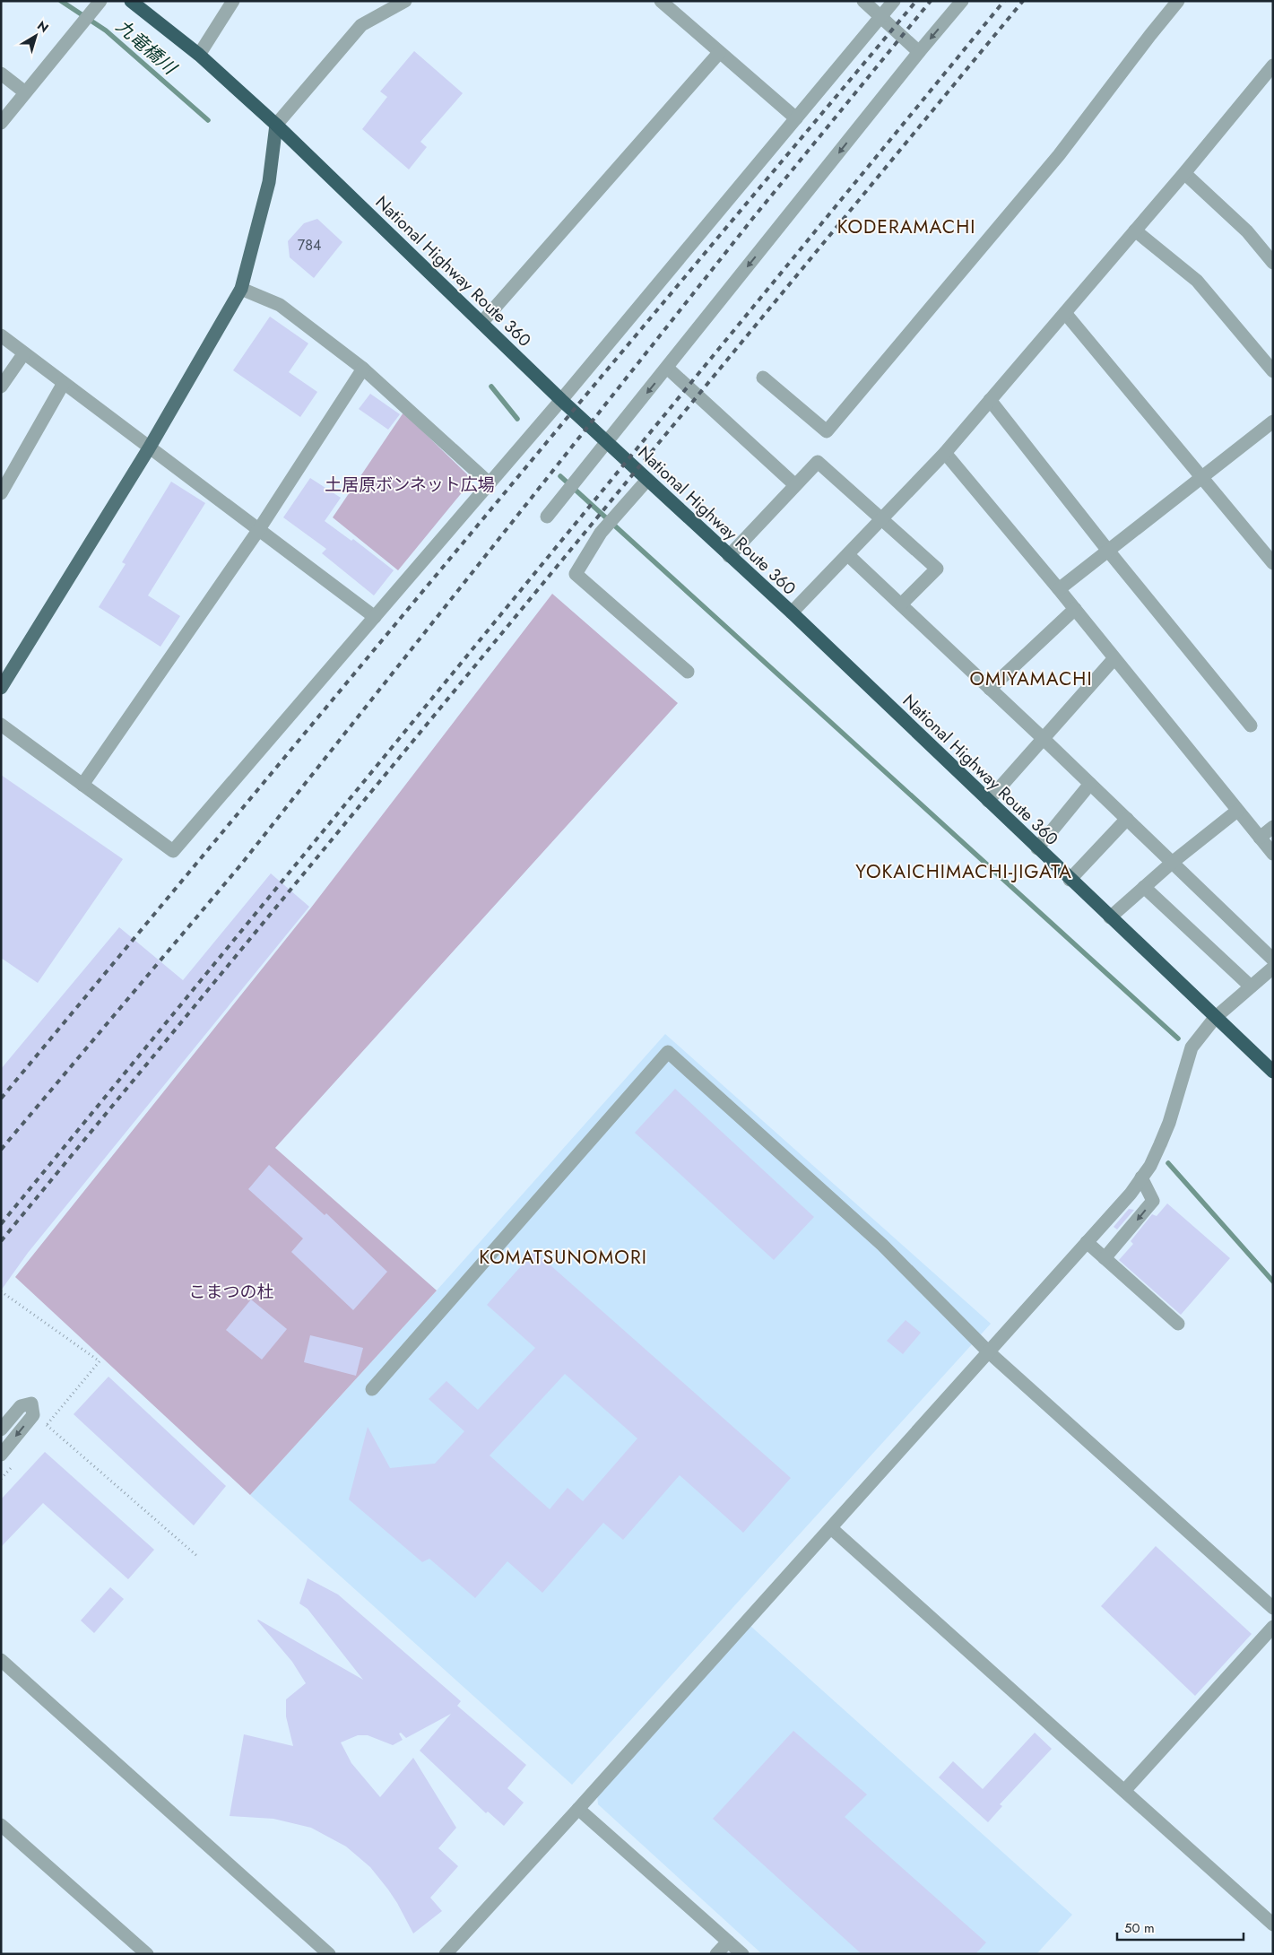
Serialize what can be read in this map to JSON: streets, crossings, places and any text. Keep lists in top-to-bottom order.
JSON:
{
  "streets": {
    "highway": ["National Highway Route 360"]
  },
  "districts": [
    "KODERAMACHI",
    "OMIYAMACHI",
    "YOKAICHIMACHI-JIGATA",
    "KOMATSUNOMORI"
  ],
  "water": ["九竜橋川"],
  "parks": ["土居原ボンネット広場", "こまつの杜"],
  "house_numbers": ["784"],
  "scale_bar": "50 m",
  "north": "top right"
}
